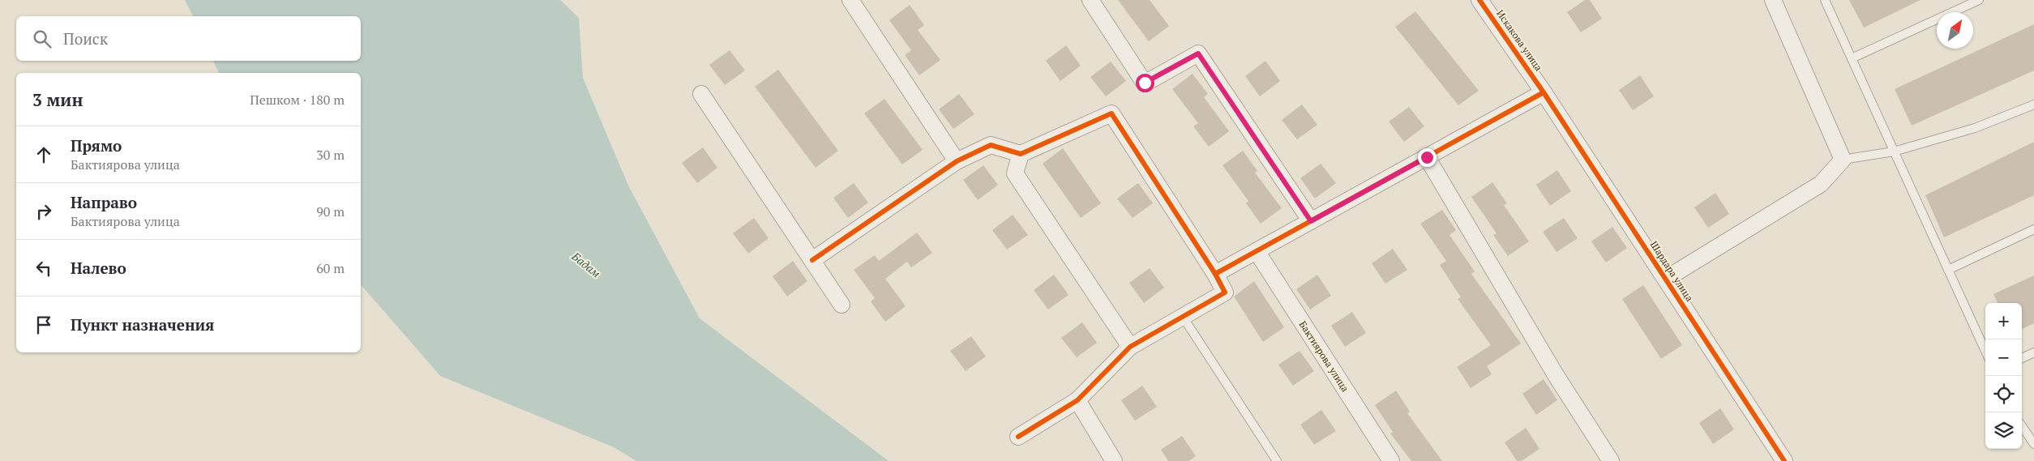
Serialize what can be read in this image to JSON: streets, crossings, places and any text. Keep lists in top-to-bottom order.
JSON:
{
  "streets": {
    "street": ["Искакова улица", "Шардара улица", "Бактиярова улица"]
  },
  "crossings": [
    ["Искакова улица", "Шардара улица"]
  ],
  "water": ["Бадам"],
  "north": "top right",
  "page": {
    "search": "Поиск",
    "heading": ["3 мин", "Пешком · 180 m"],
    "list": [
      ["Прямо", "Бактиярова улица", "30 m"],
      ["Направо", "Бактиярова улица", "90 m"],
      ["Налево", "60 m"],
      "Пункт назначения"
    ],
    "map_buttons": ["+", "−"]
  }
}
